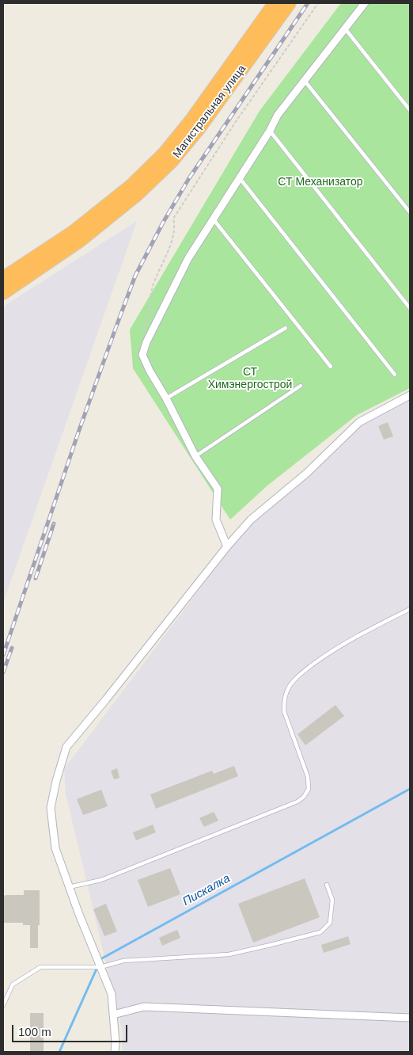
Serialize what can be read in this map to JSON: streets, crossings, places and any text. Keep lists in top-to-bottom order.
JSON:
{
  "streets": {
    "highway": ["Магистральная улица"]
  },
  "water": ["Пискалка"],
  "parks": ["СТ Механизатор", "СТ Химэнергострой"],
  "scale_bar": "100 m"
}
